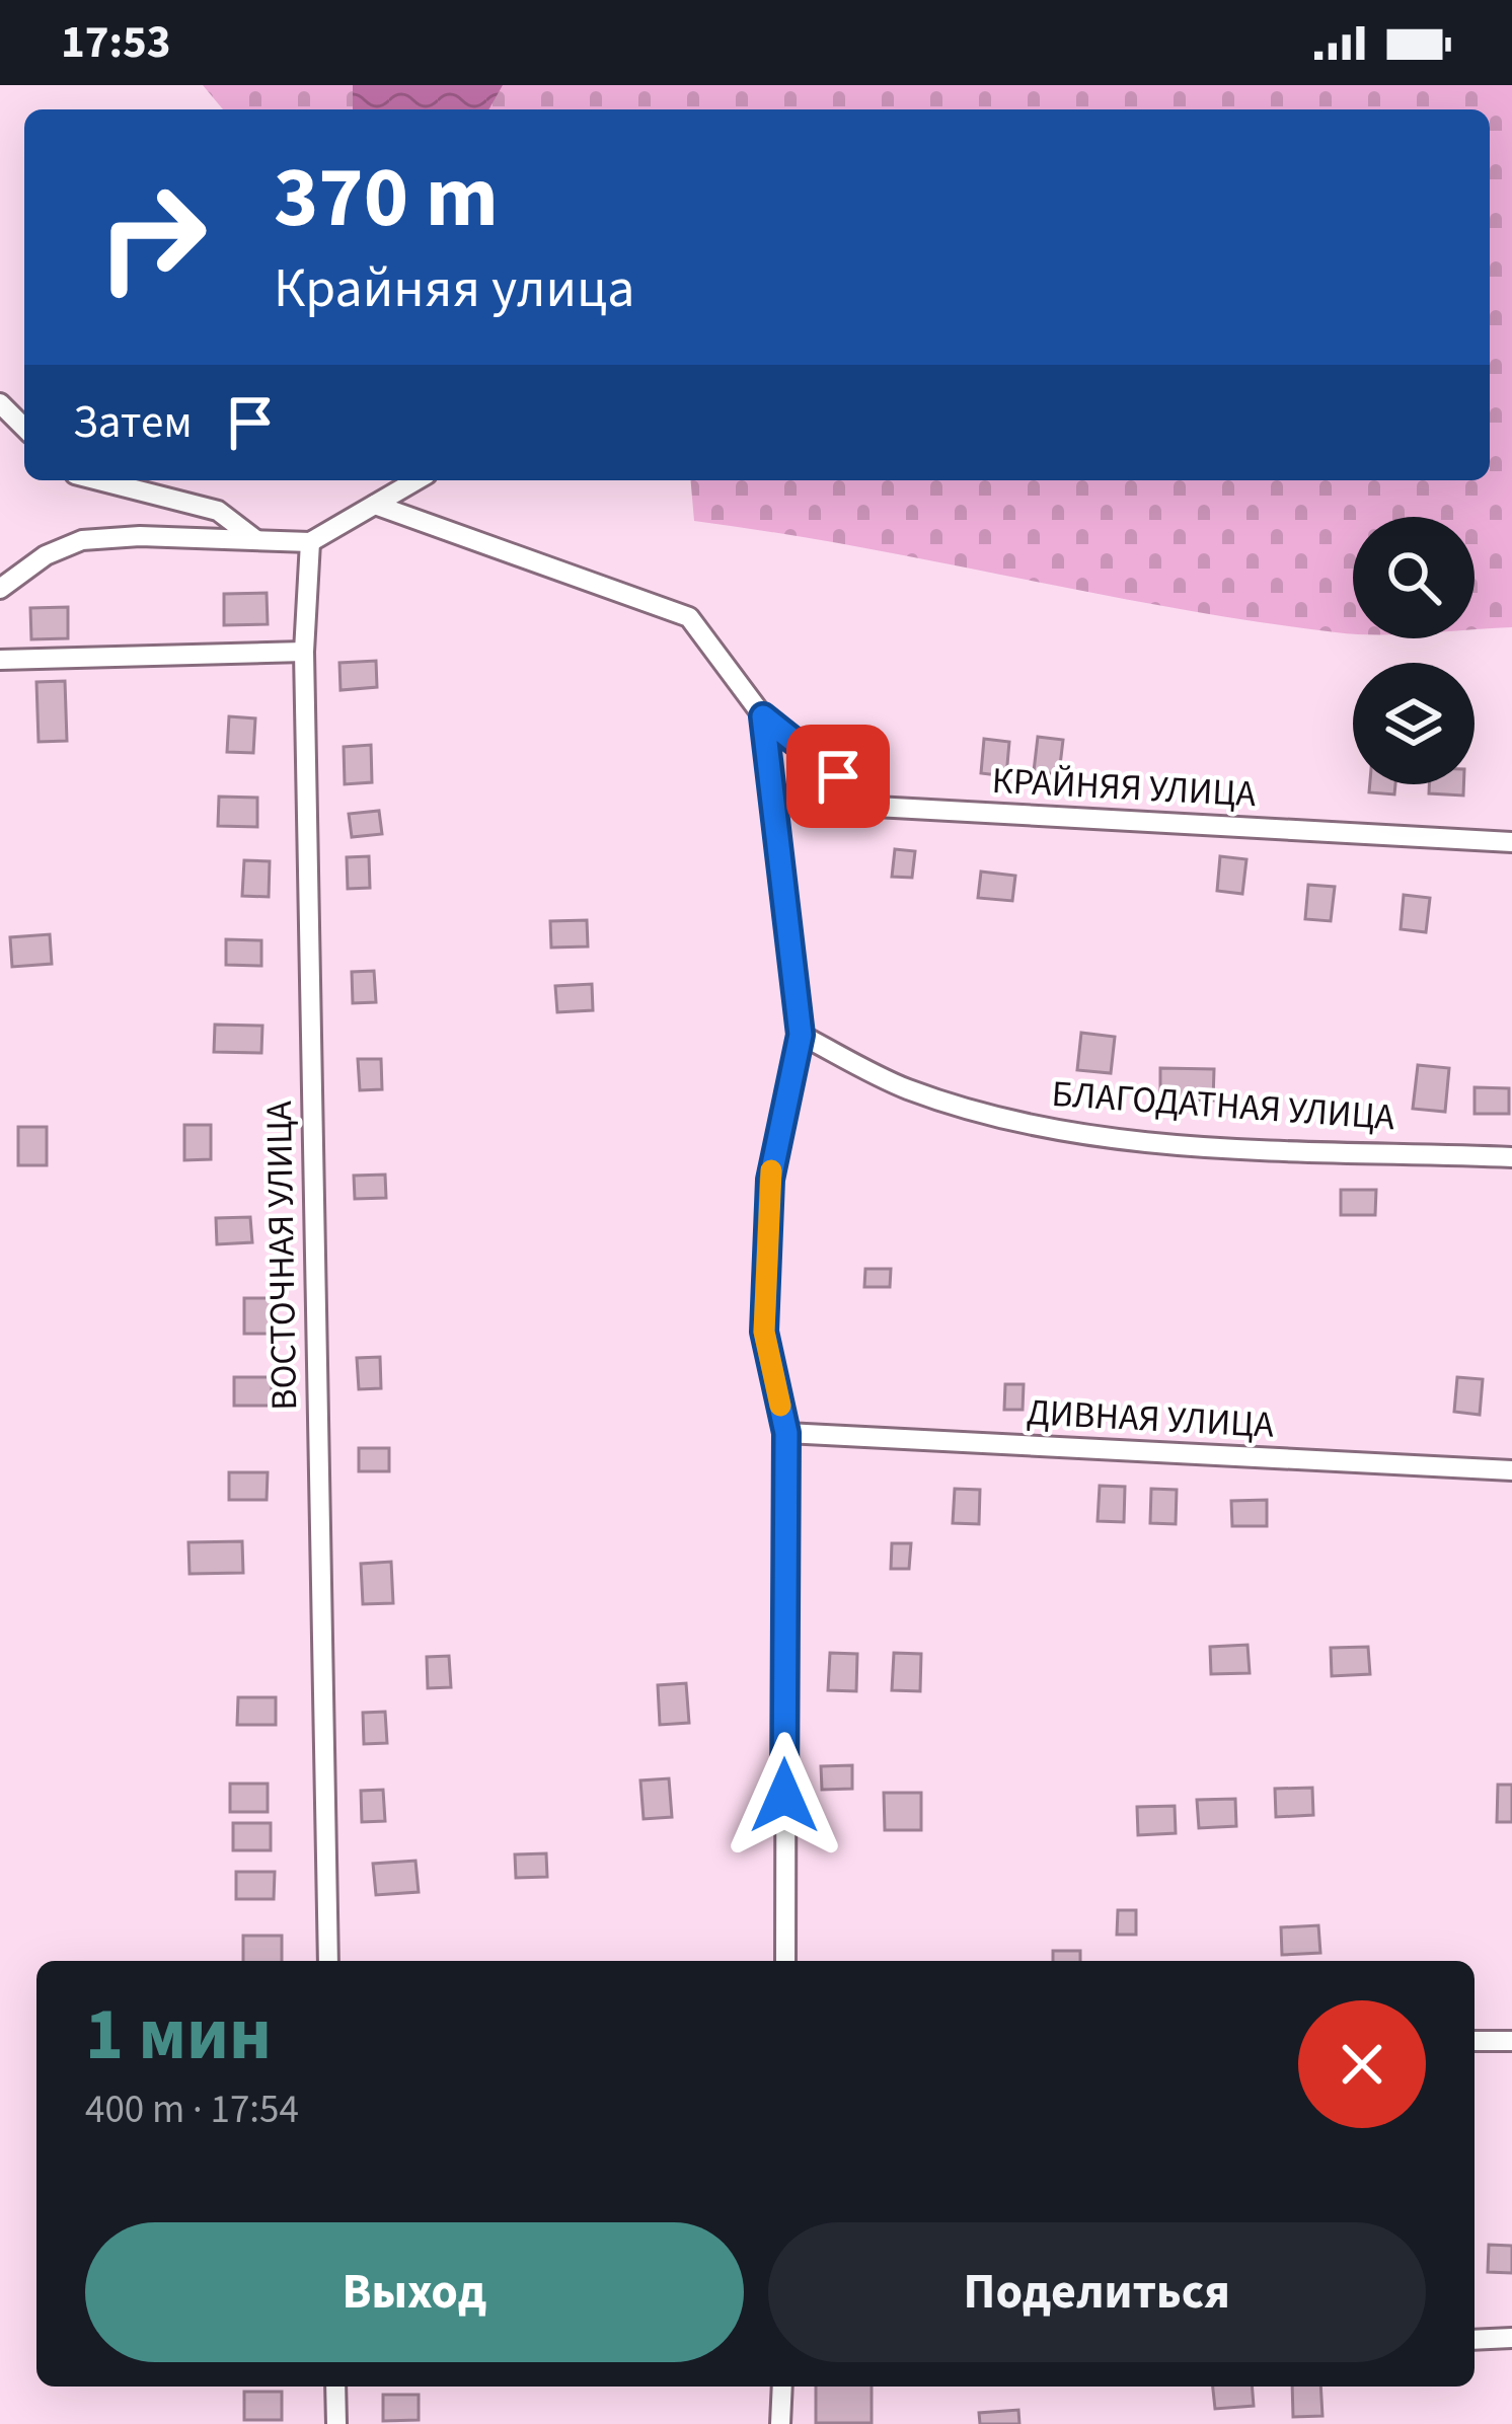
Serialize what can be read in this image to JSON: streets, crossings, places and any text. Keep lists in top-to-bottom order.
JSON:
{
  "streets": {
    "street": [
      "КРАЙНЯЯ УЛИЦА",
      "БЛАГОДАТНАЯ УЛИЦА",
      "ВОСТОЧНАЯ УЛИЦА",
      "ДИВНАЯ УЛИЦА"
    ]
  },
  "page": {
    "status": "17:53",
    "turn": ["370 m", "Крайняя улица"],
    "then": "Затем",
    "heading": ["1 мин", "400 m · 17:54"],
    "buttons": ["Выход", "Поделиться"]
  }
}
